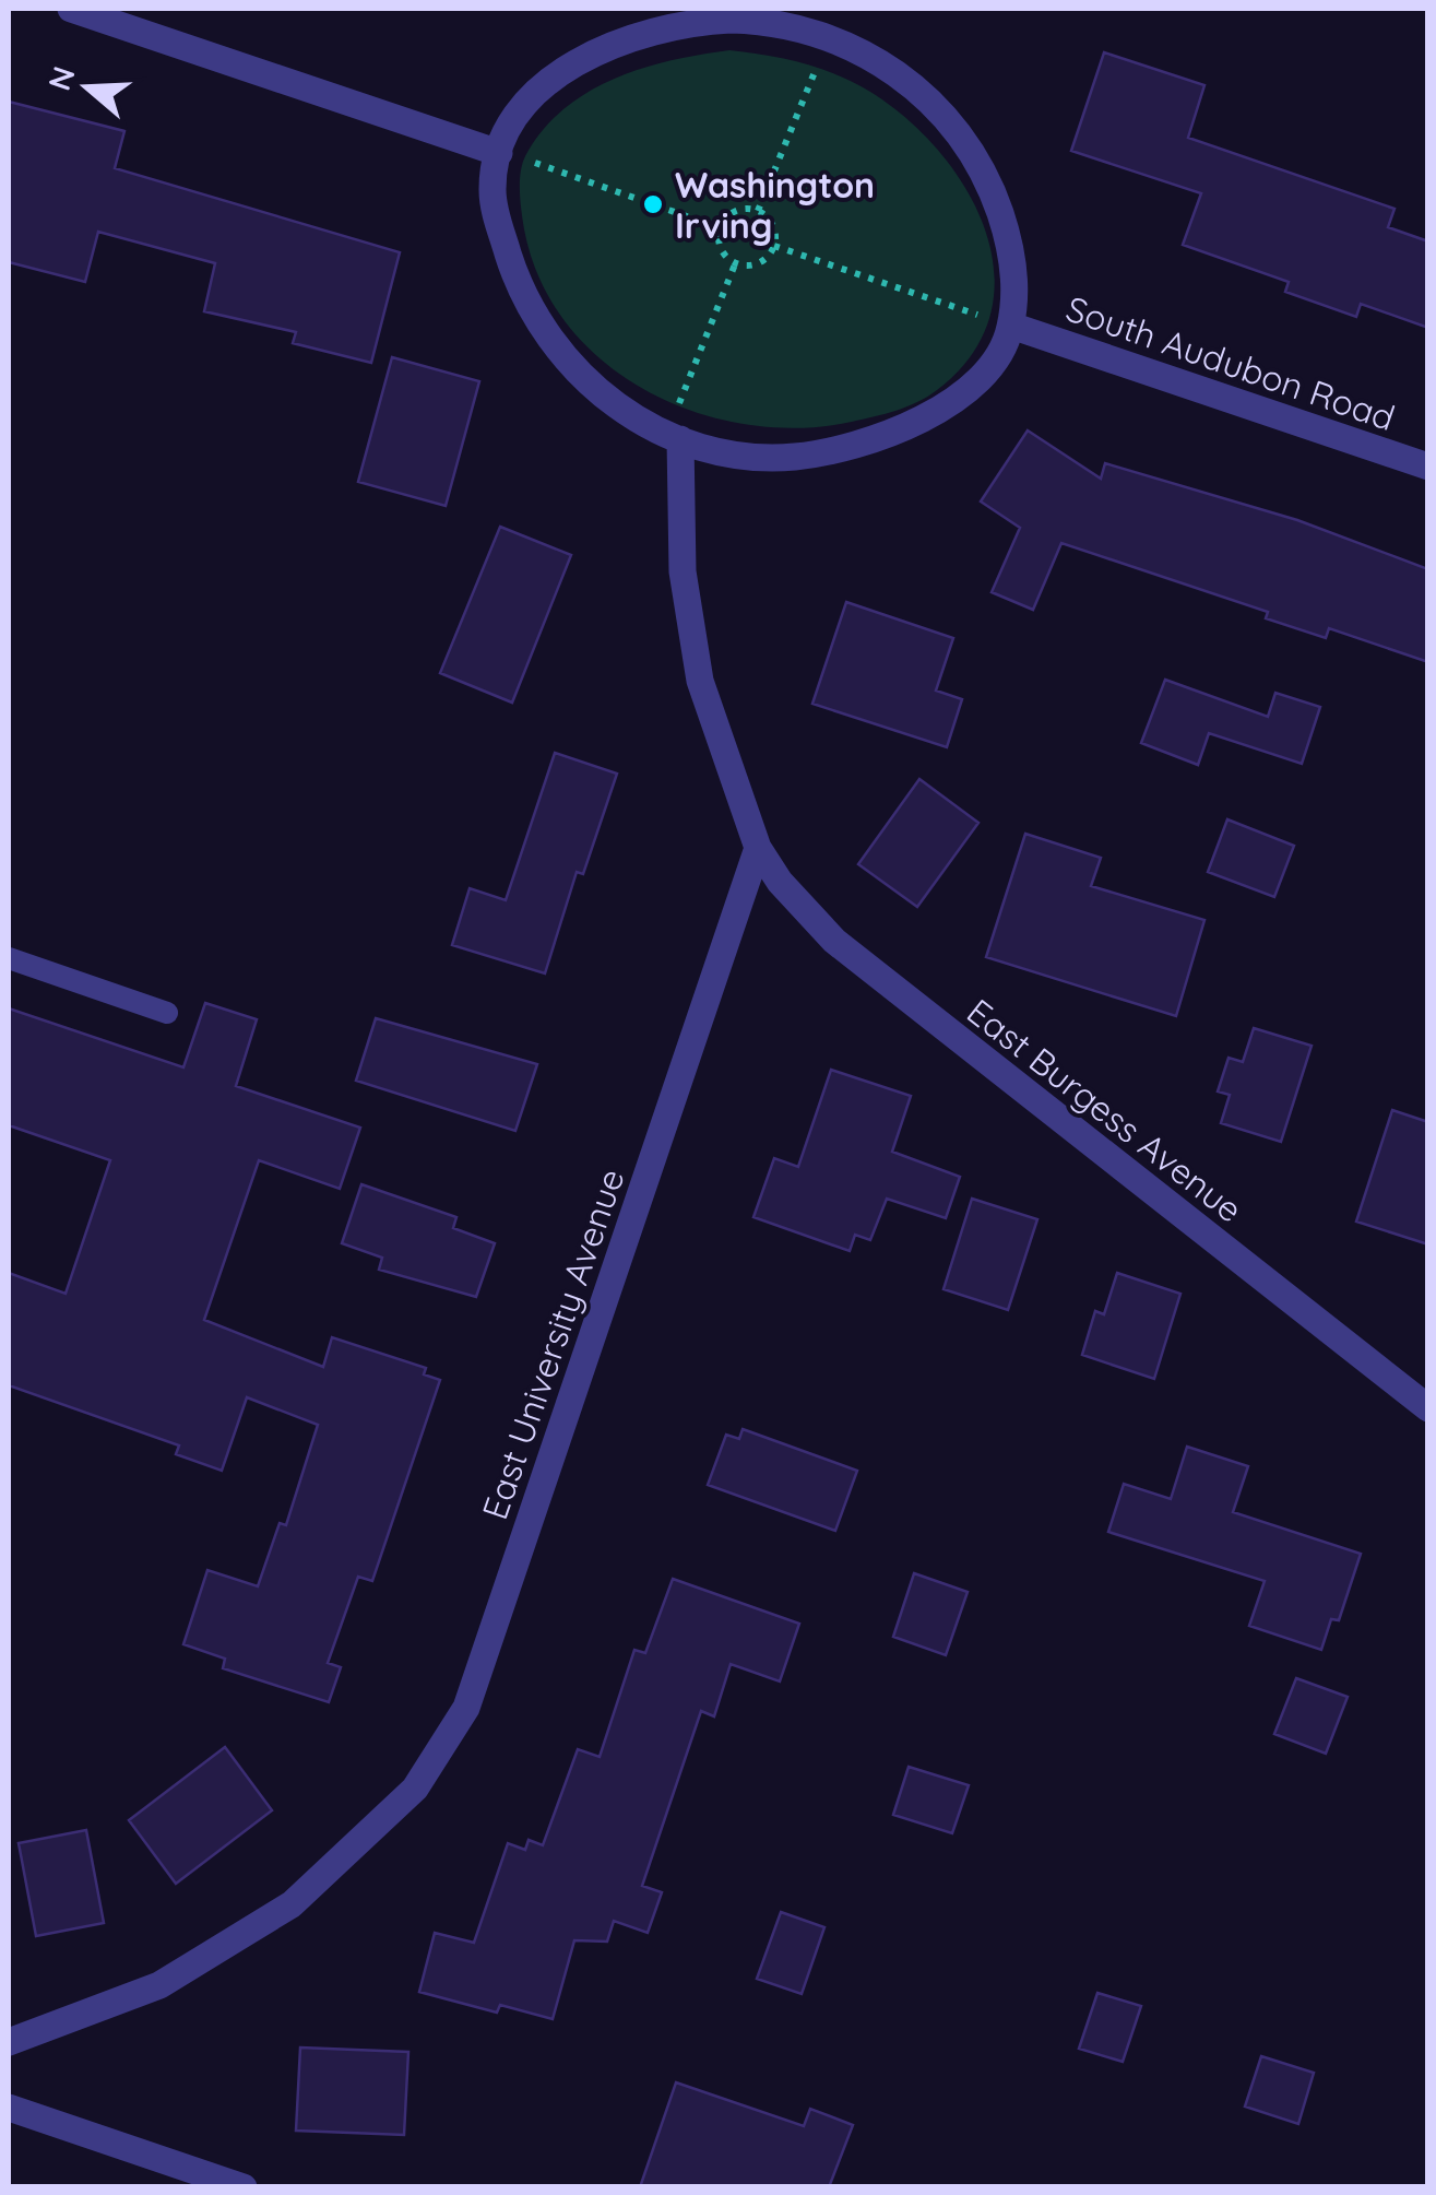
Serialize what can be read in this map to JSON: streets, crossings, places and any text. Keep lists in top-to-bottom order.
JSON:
{
  "streets": {
    "street": ["South Audubon Road", "East Burgess Avenue", "East University Avenue"]
  },
  "crossings": [
    ["East Burgess Avenue", "East University Avenue"]
  ],
  "places": ["Washington Irving"],
  "north": "left"
}
